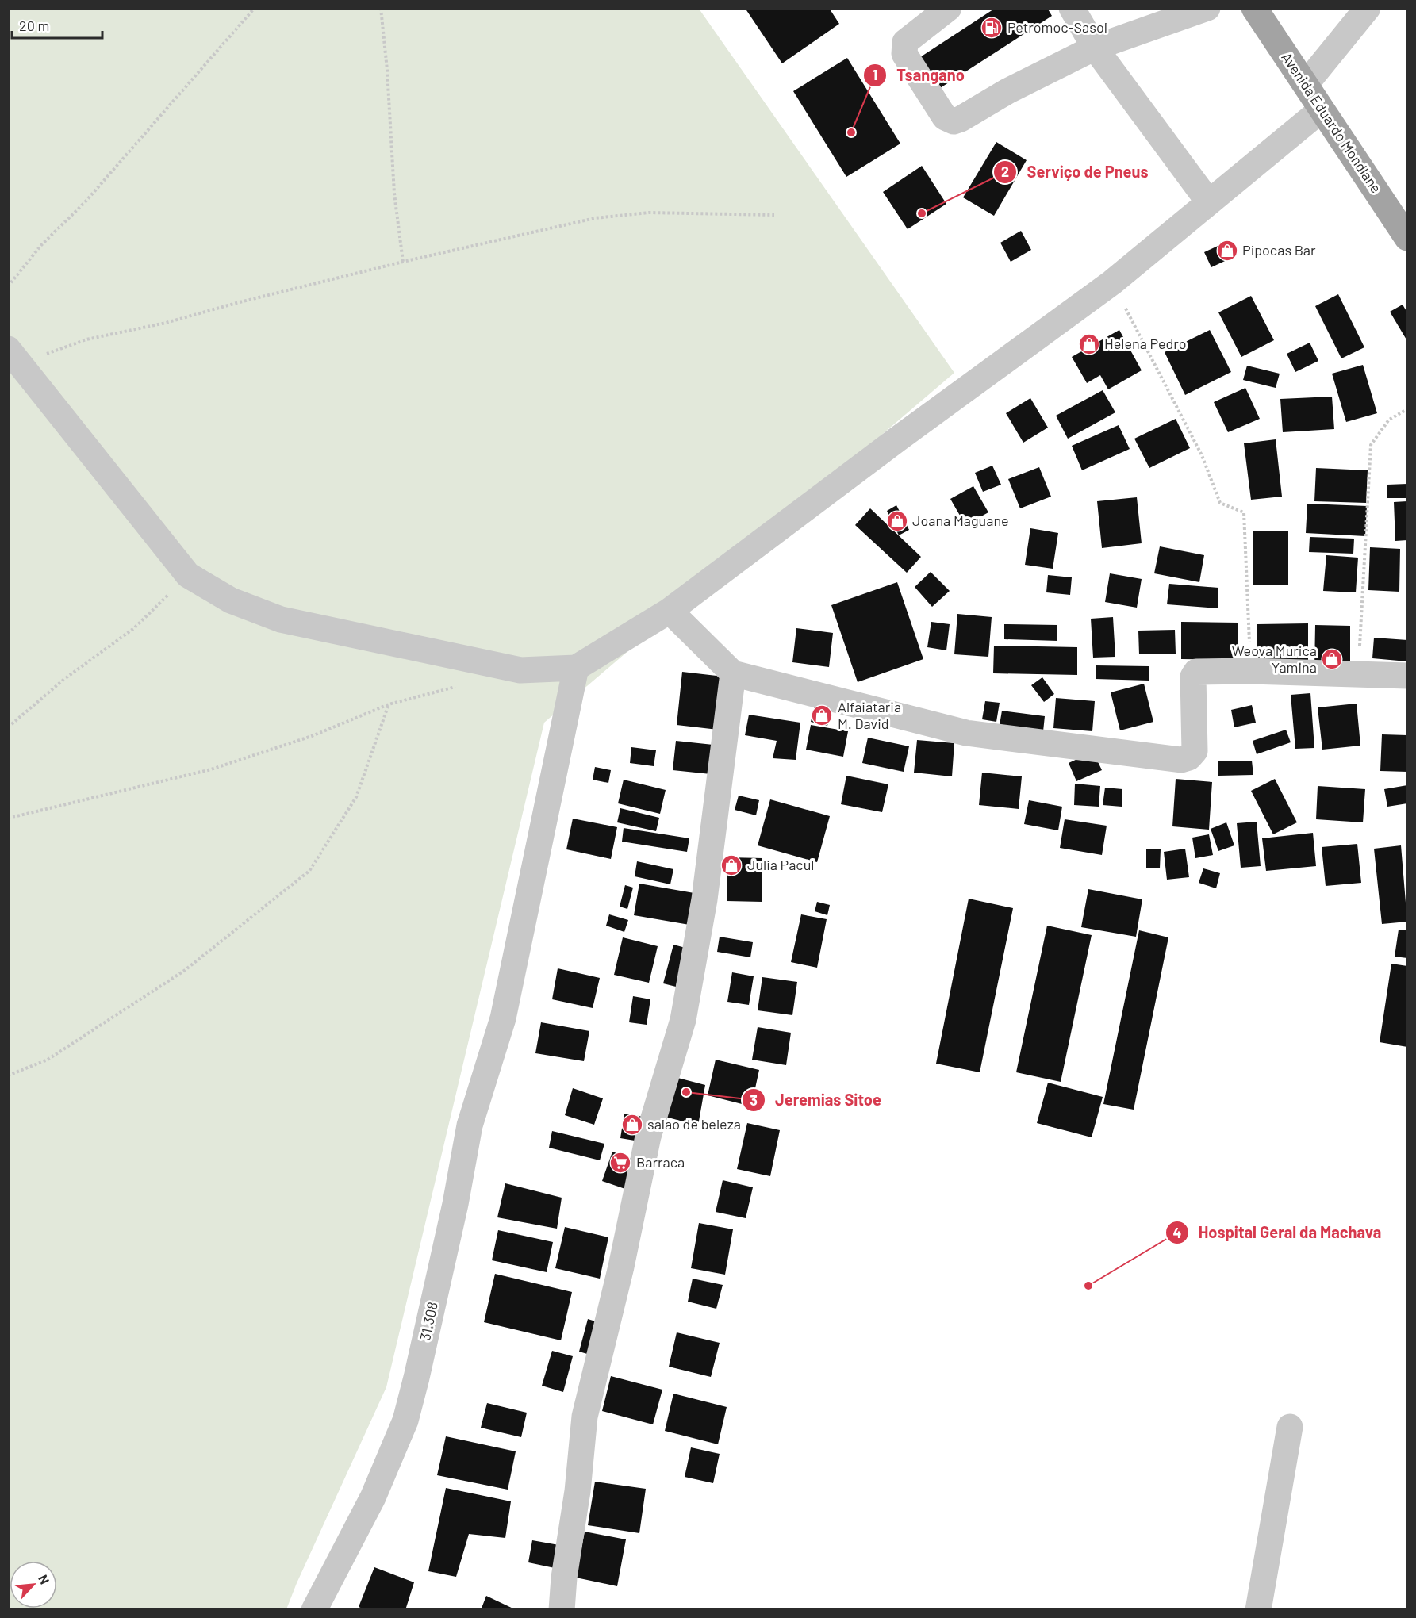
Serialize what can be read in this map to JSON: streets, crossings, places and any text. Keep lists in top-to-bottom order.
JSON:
{
  "streets": {
    "main road": ["Avenida Eduardo Mondlane"],
    "street": ["31.308"]
  },
  "places": {
    "fuel station": ["Petromoc-Sasol"],
    "other": [
      "Tsangano",
      "Serviço de Pneus",
      "Jeremias Sitoe",
      "Hospital Geral da Machava"
    ],
    "shop": [
      "Pipocas Bar",
      "Helena Pedro",
      "Joana Maguane",
      "Weova Murica Yamina",
      "Alfaiataria M. David",
      "Julia Pacul",
      "salao de beleza"
    ],
    "supermarket": ["Barraca"]
  },
  "scale_bar": "20 m",
  "north": "top right"
}
